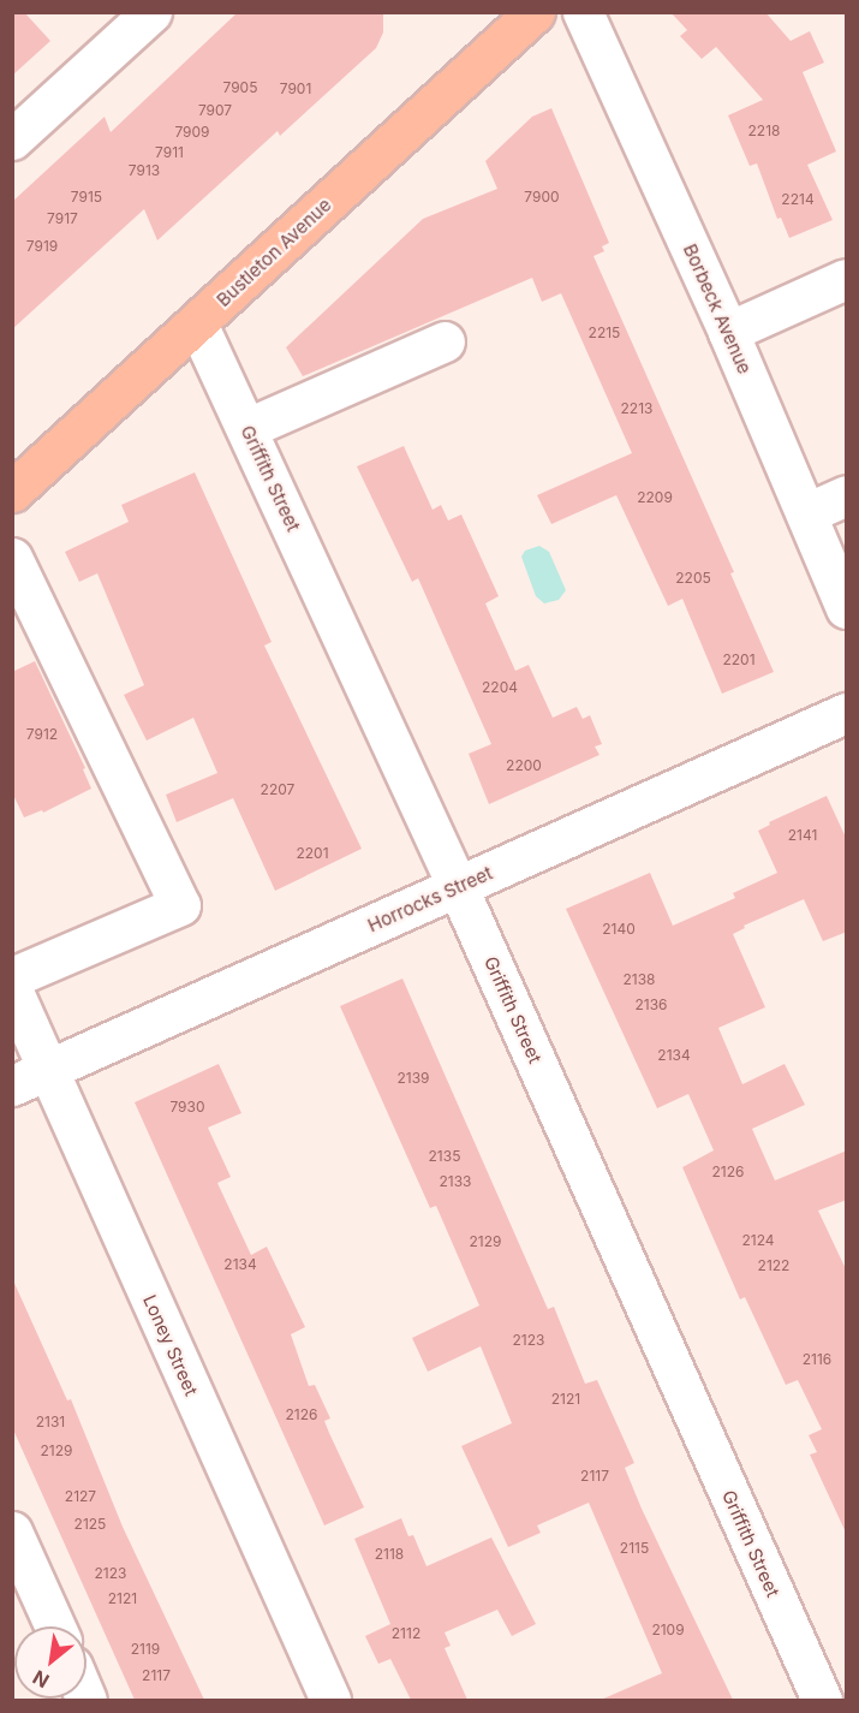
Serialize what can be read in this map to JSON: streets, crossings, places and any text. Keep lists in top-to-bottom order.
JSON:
{
  "streets": {
    "main road": ["Bustleton Avenue"],
    "street": [
      "Borbeck Avenue",
      "Griffith Street",
      "Horrocks Street",
      "Loney Street"
    ]
  },
  "crossings": [
    ["Bustleton Avenue", "Griffith Street"],
    ["Griffith Street", "Horrocks Street"],
    ["Horrocks Street", "Loney Street"]
  ],
  "house_numbers": [
    "7905",
    "7901",
    "7907",
    "2218",
    "7909",
    "7911",
    "7913",
    "7915",
    "7900",
    "2214",
    "7917",
    "7919",
    "2215",
    "2213",
    "2209",
    "2205",
    "2201",
    "2204",
    "7912",
    "2200",
    "2207",
    "2141",
    "2201",
    "2140",
    "2138",
    "2136",
    "2134",
    "2139",
    "7930",
    "2135",
    "2126",
    "2133",
    "2124",
    "2129",
    "2134",
    "2122",
    "2123",
    "2116",
    "2121",
    "2126",
    "2131",
    "2129",
    "2117",
    "2127",
    "2125",
    "2115",
    "2118",
    "2123",
    "2121",
    "2109",
    "2112",
    "2119",
    "2117"
  ],
  "north": "bottom left"
}
